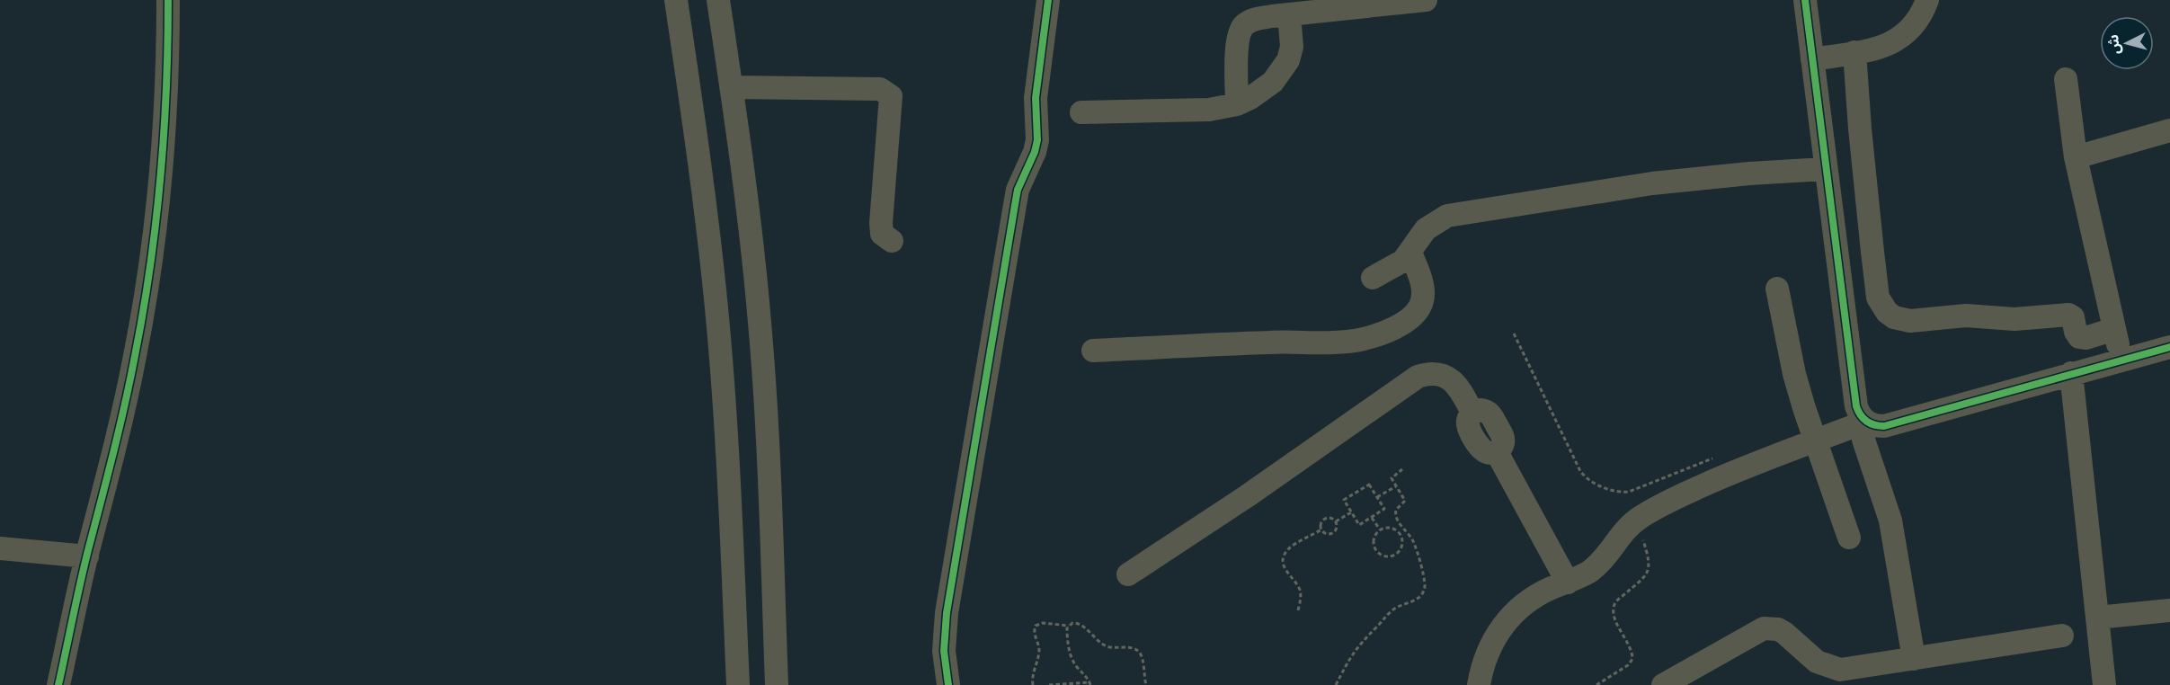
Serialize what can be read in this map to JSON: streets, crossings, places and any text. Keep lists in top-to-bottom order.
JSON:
{
  "north": "left"
}
